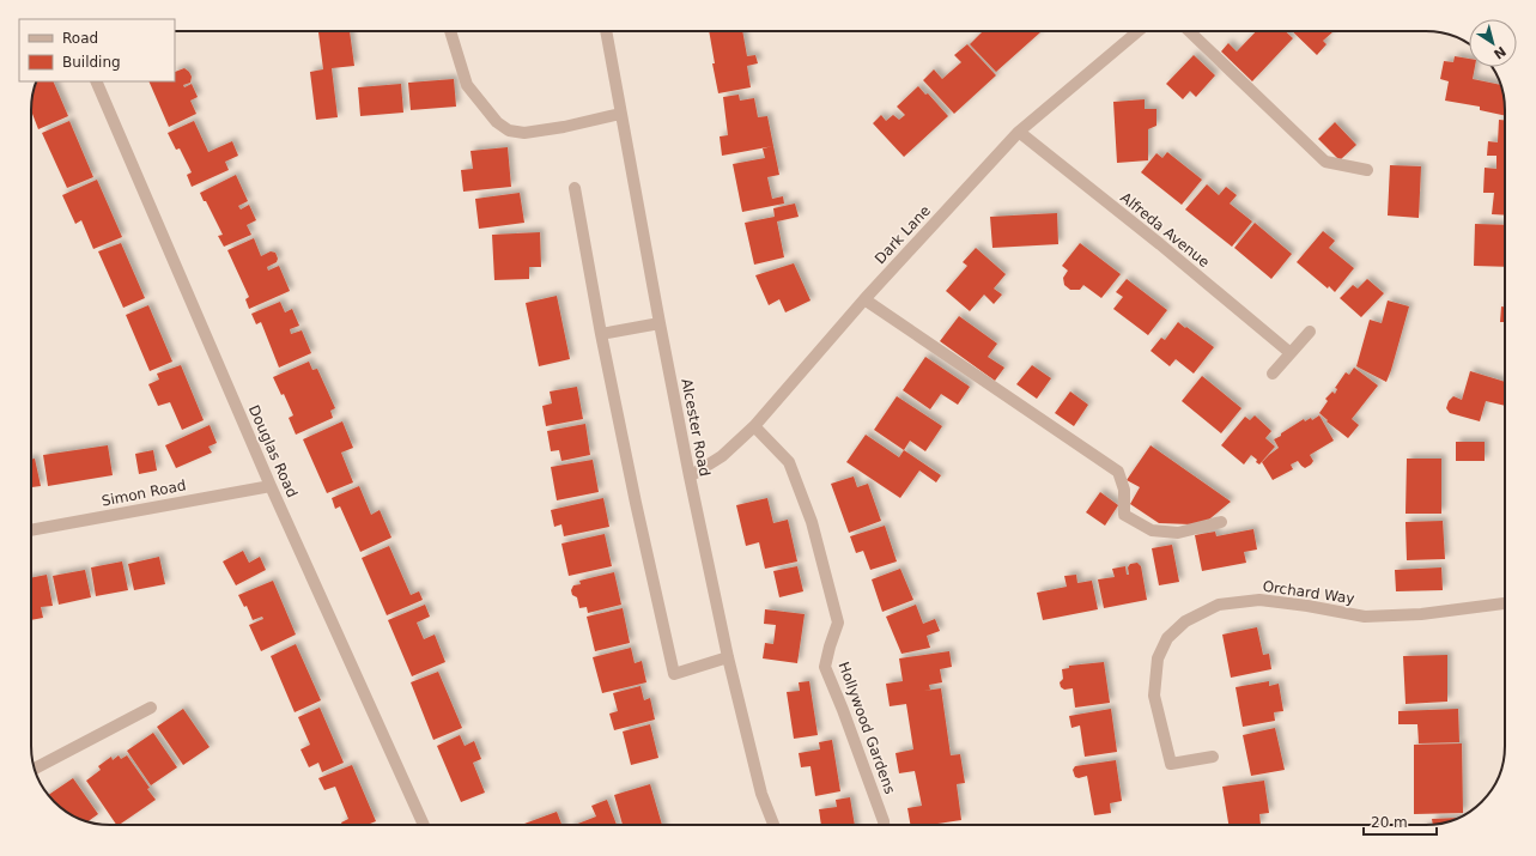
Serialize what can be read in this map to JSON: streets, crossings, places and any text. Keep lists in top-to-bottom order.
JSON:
{
  "streets": {
    "street": [
      "Alfreda Avenue",
      "Dark Lane",
      "Alcester Road",
      "Douglas Road",
      "Simon Road",
      "Orchard Way",
      "Hollywood Gardens"
    ]
  },
  "crossings": [
    ["Alfreda Avenue", "Dark Lane"],
    ["Dark Lane", "Alcester Road"],
    ["Dark Lane", "Hollywood Gardens"],
    ["Douglas Road", "Simon Road"]
  ],
  "legend": ["Road", "Building"],
  "scale_bar": "20 m",
  "north": "bottom right"
}
